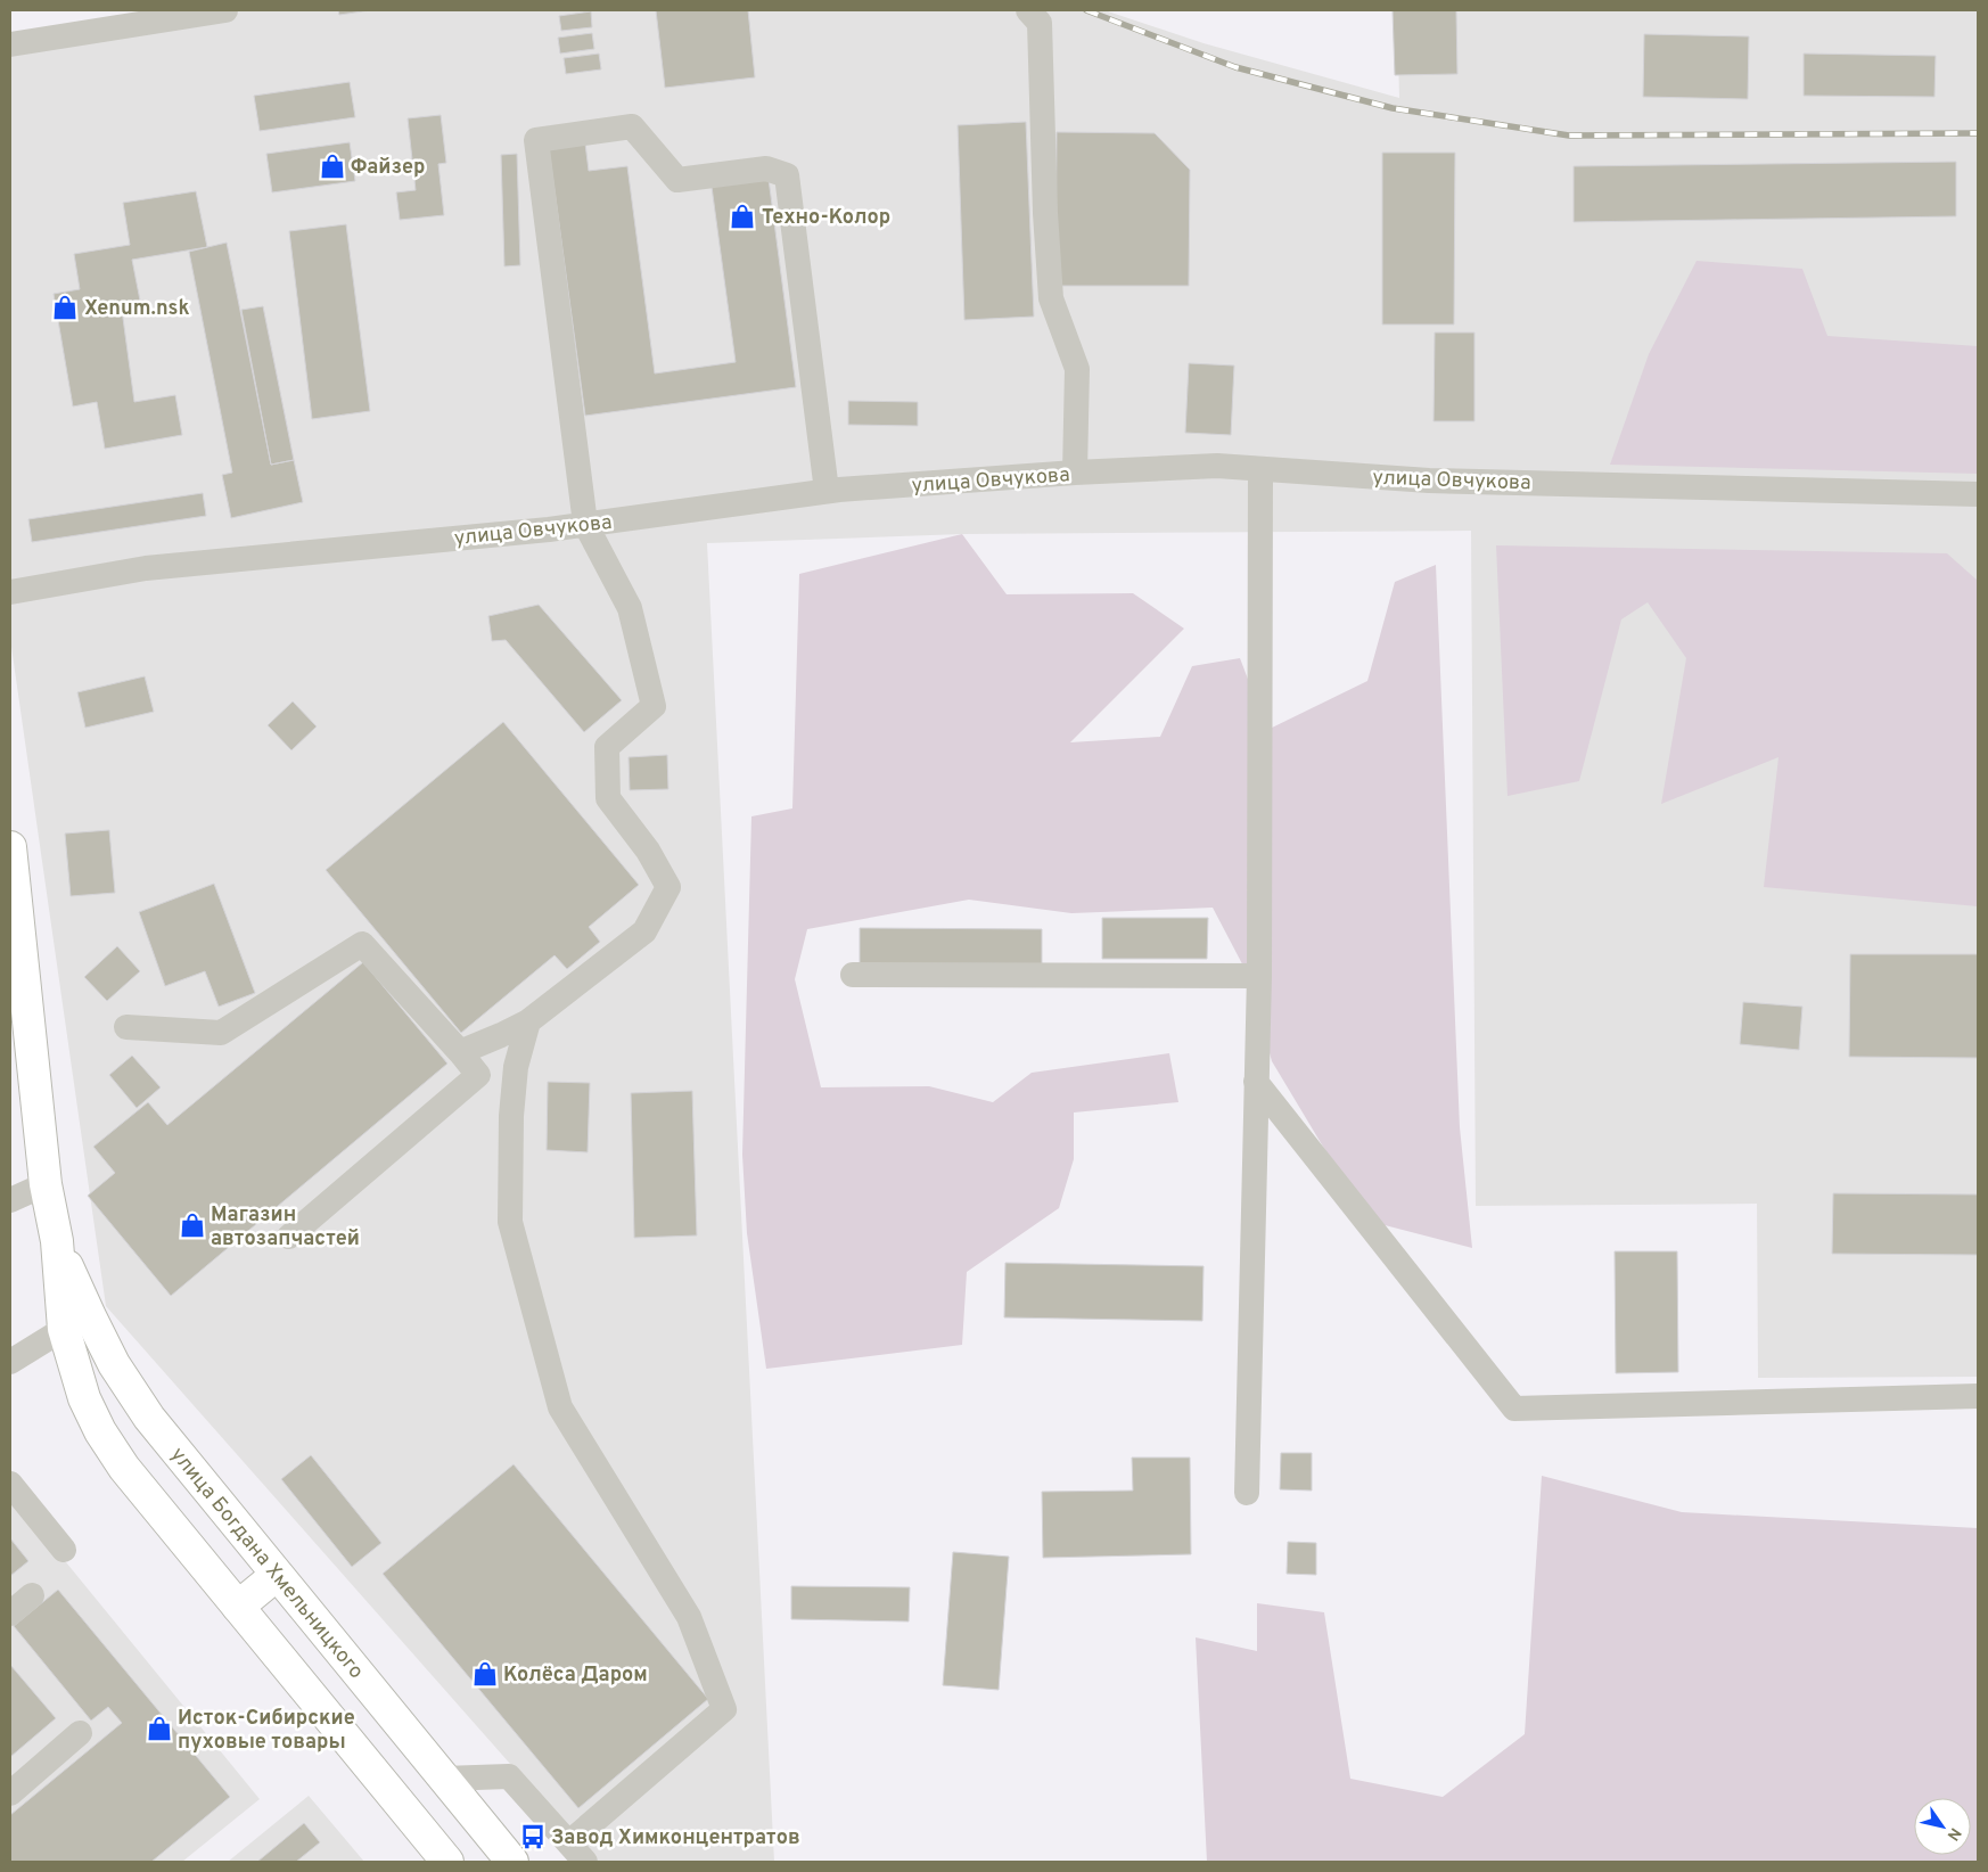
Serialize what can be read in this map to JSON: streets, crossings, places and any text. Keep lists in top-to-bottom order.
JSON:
{
  "streets": {
    "highway": ["улица Богдана Хмельницкого"],
    "street": ["улица Овчукова"]
  },
  "places": {
    "shop": [
      "Файзер",
      "Техно-Колор",
      "Xenum.nsk",
      "Магазин автозапчастей",
      "Колёса Даром",
      "Исток-Сибирские пуховые товары"
    ],
    "bus stop": ["Завод Химконцентратов"]
  },
  "north": "bottom right"
}
